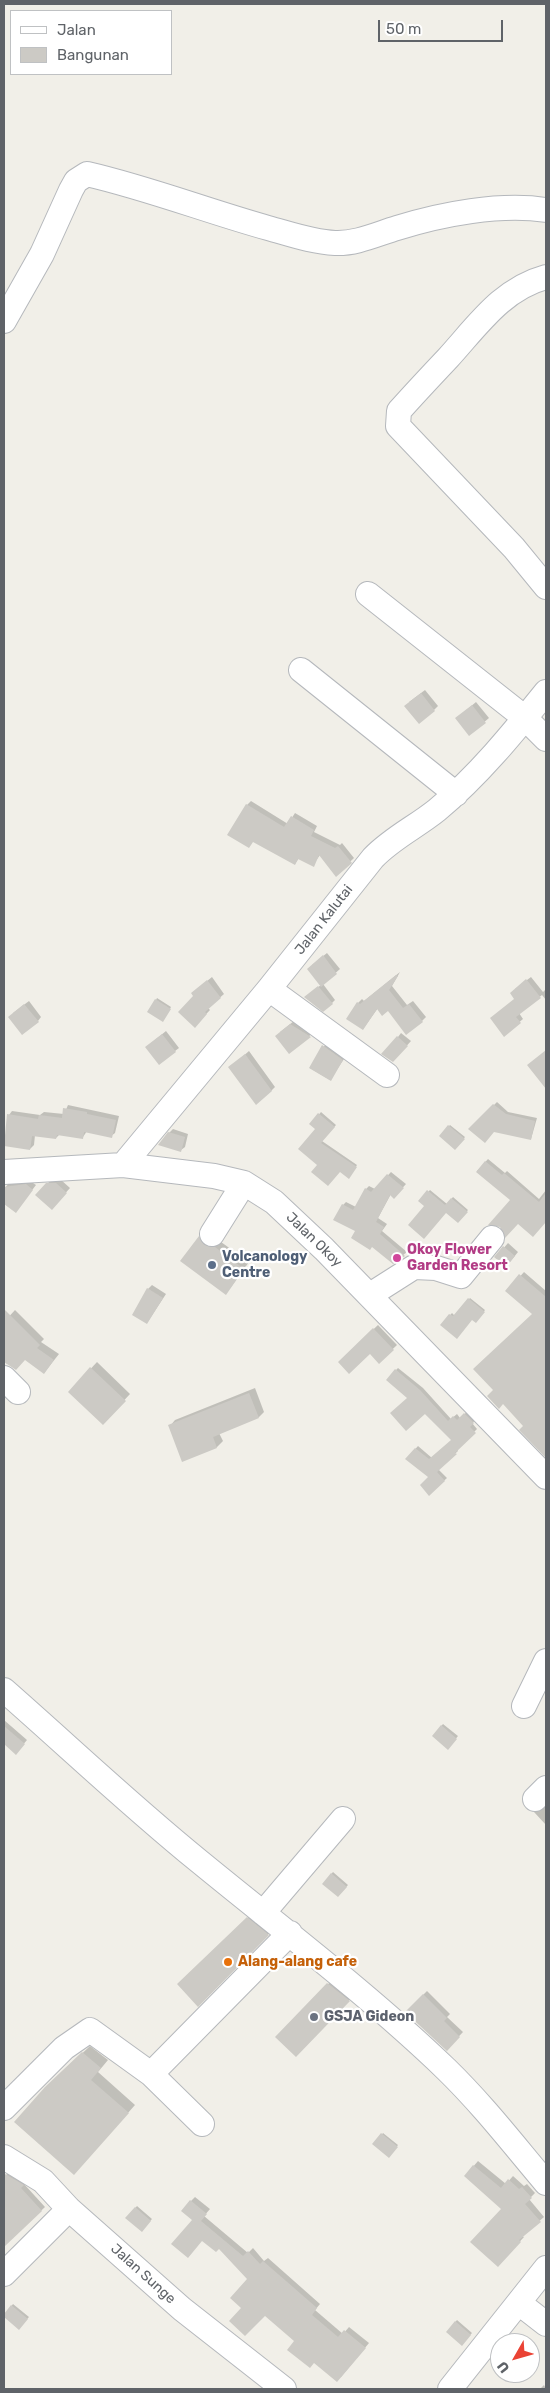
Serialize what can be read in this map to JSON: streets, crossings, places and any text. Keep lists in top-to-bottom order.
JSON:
{
  "streets": {
    "street": ["Jalan Kalutai", "Jalan Okoy", "Jalan Sunge"]
  },
  "crossings": [
    ["Jalan Kalutai", "Jalan Okoy"]
  ],
  "places": [
    "Okoy Flower Garden Resort",
    "Volcanology Centre",
    "Alang-alang cafe",
    "GSJA Gideon"
  ],
  "legend": ["Jalan", "Bangunan"],
  "scale_bar": "50 m",
  "north": "bottom left"
}
